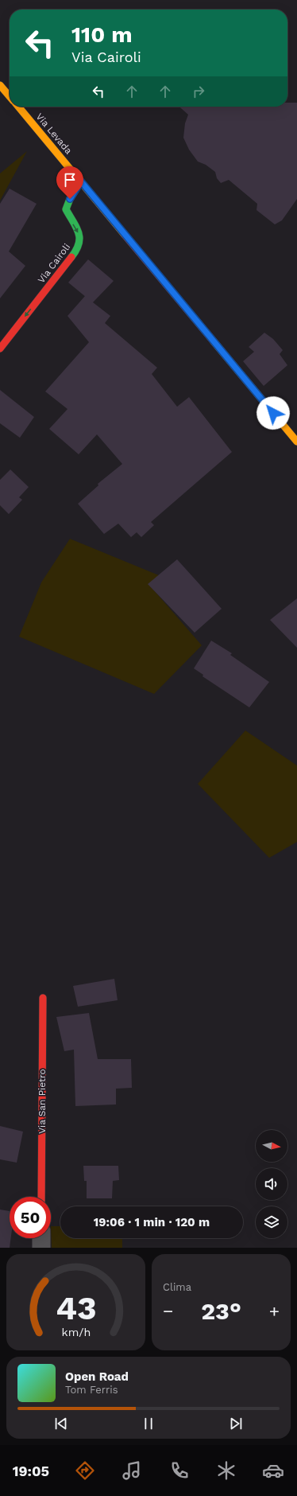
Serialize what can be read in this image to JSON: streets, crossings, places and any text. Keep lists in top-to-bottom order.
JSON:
{
  "streets": {
    "main road": ["Via Levada", "Via Cairoli", "Via San Pietro"]
  },
  "crossings": [
    ["Via Levada", "Via Cairoli"]
  ],
  "one_way": ["Via Cairoli"],
  "north": "right",
  "page": {
    "turn": ["110 m", "Via Cairoli"],
    "limit": "50",
    "trip": "19:06 · 1 min · 120 m",
    "tile": "Clima",
    "heat": ["−", "23°", "+"],
    "song": ["Open Road", "Tom Ferris"],
    "tabs": "19:05",
    "gauge": ["43", "km/h"]
  }
}
